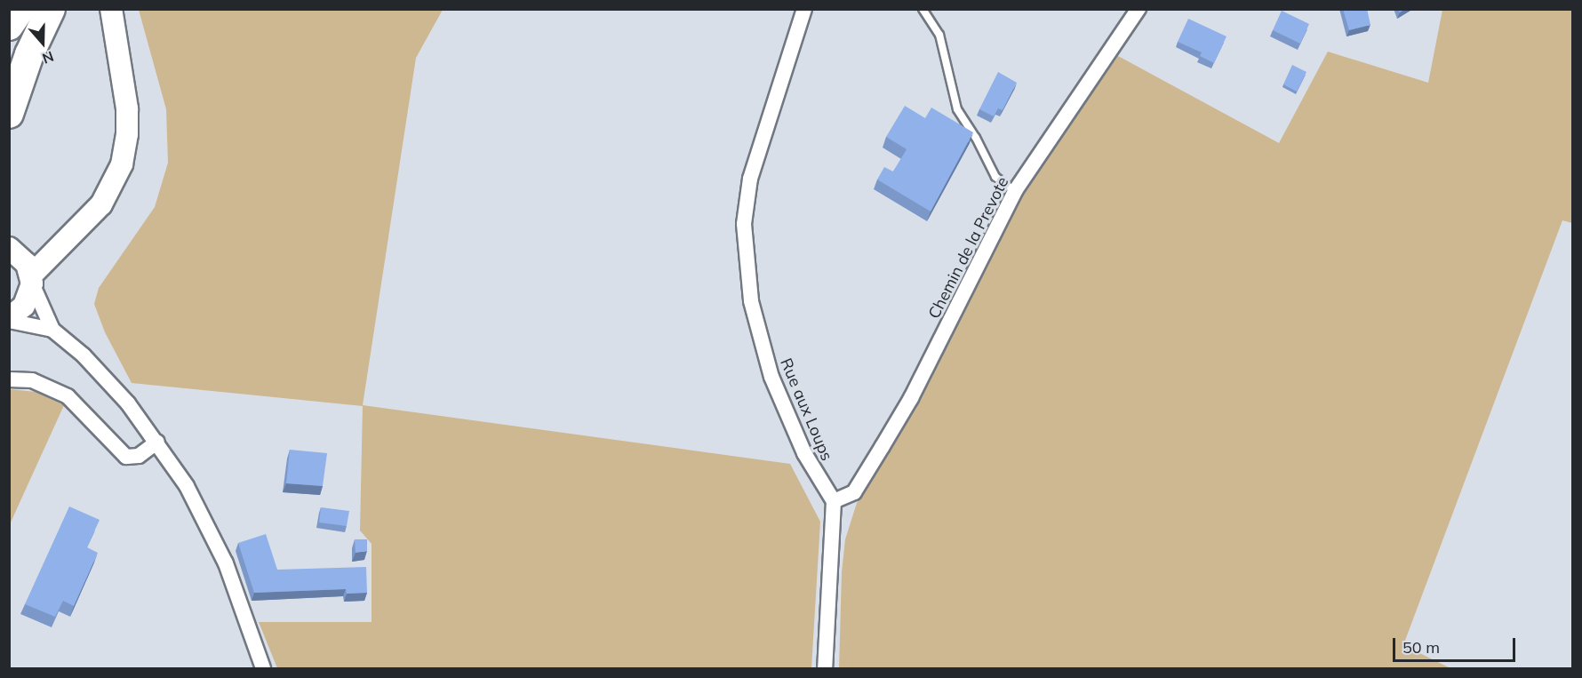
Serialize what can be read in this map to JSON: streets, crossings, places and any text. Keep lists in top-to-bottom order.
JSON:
{
  "streets": {
    "street": ["Chemin de la Prevote", "Rue aux Loups"]
  },
  "crossings": [
    ["Chemin de la Prevote", "Rue aux Loups"]
  ],
  "scale_bar": "50 m",
  "north": "bottom"
}
